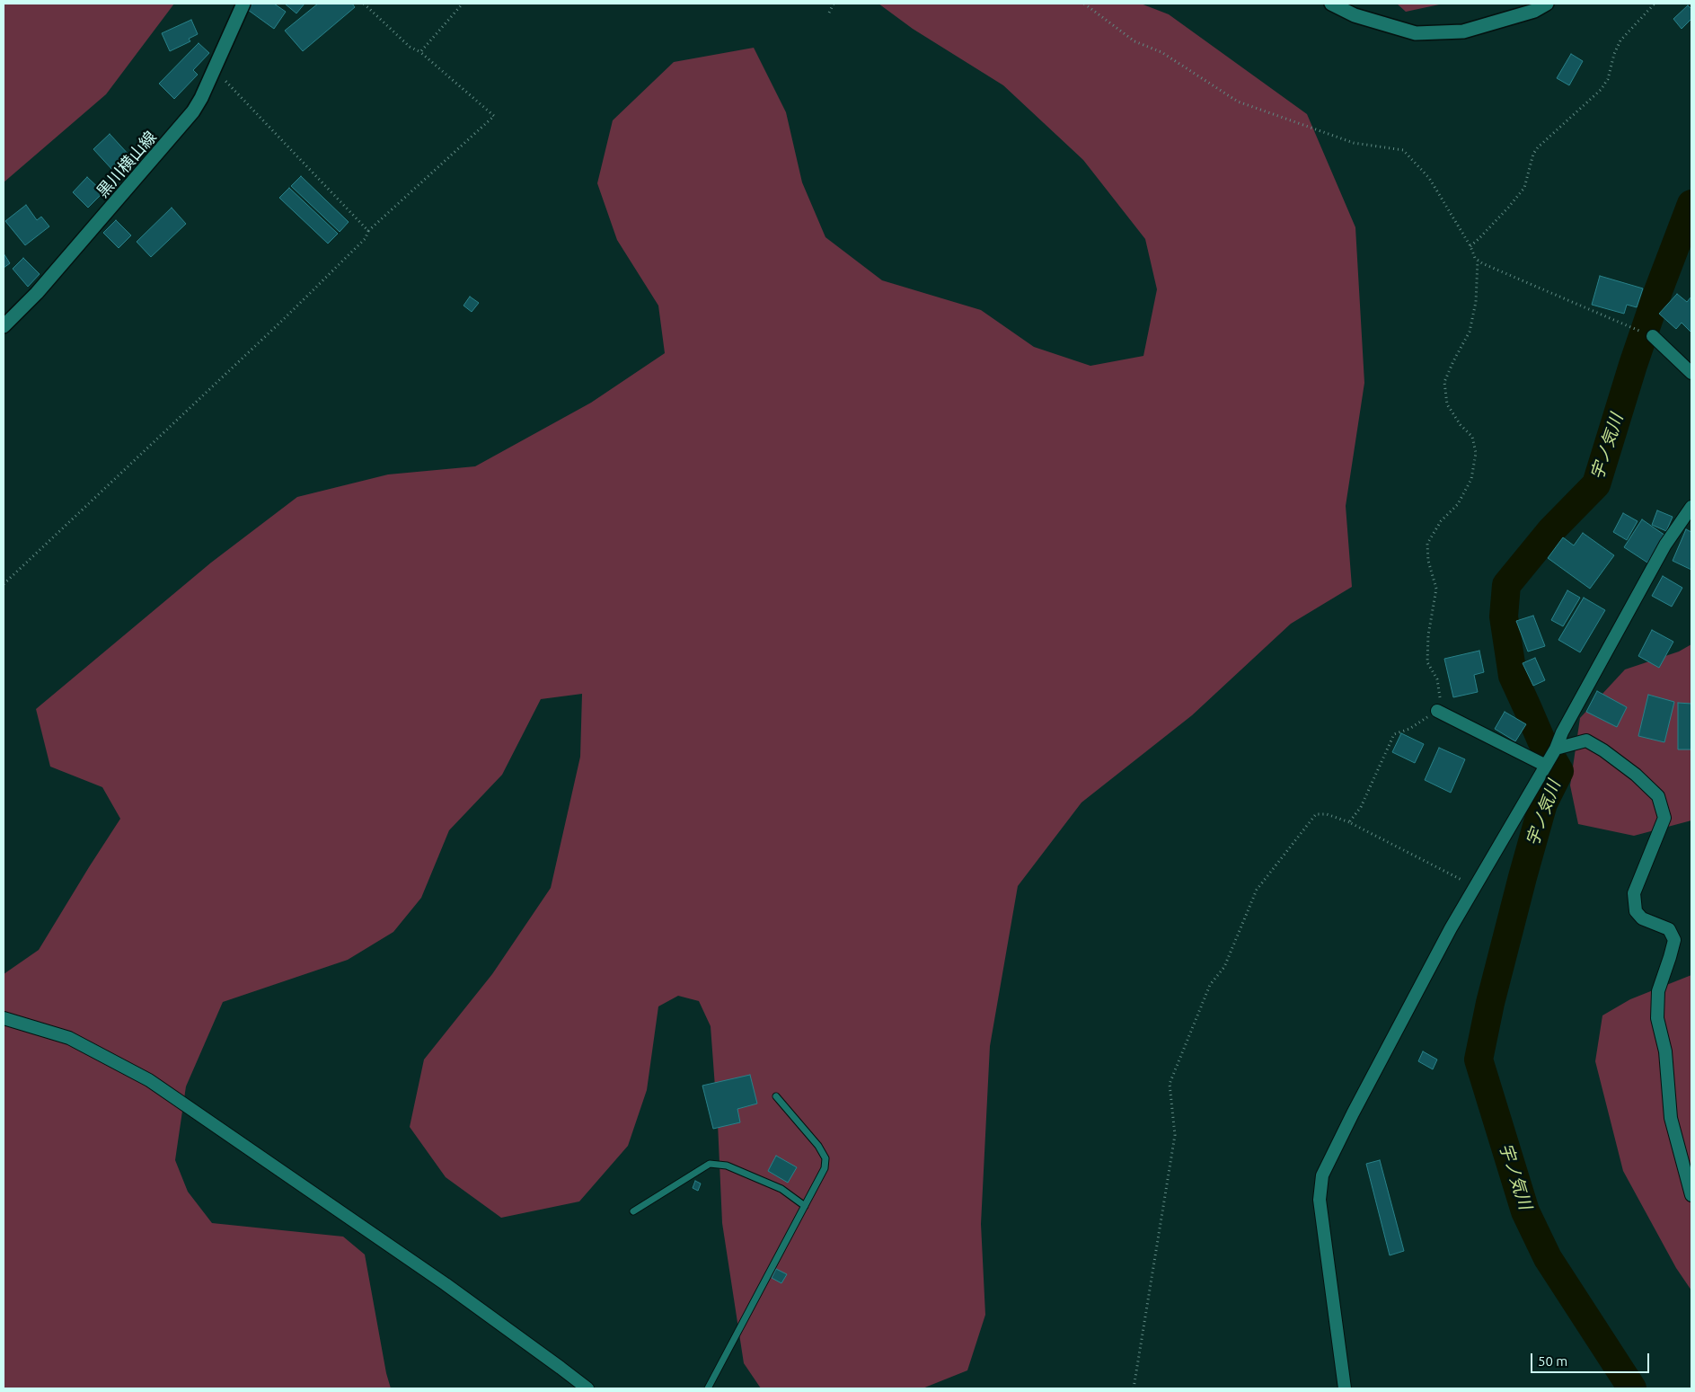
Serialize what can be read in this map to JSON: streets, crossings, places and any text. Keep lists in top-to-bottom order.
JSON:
{
  "streets": {
    "main road": ["黒川横山線"]
  },
  "water": ["宇ノ気川"],
  "scale_bar": "50 m"
}
